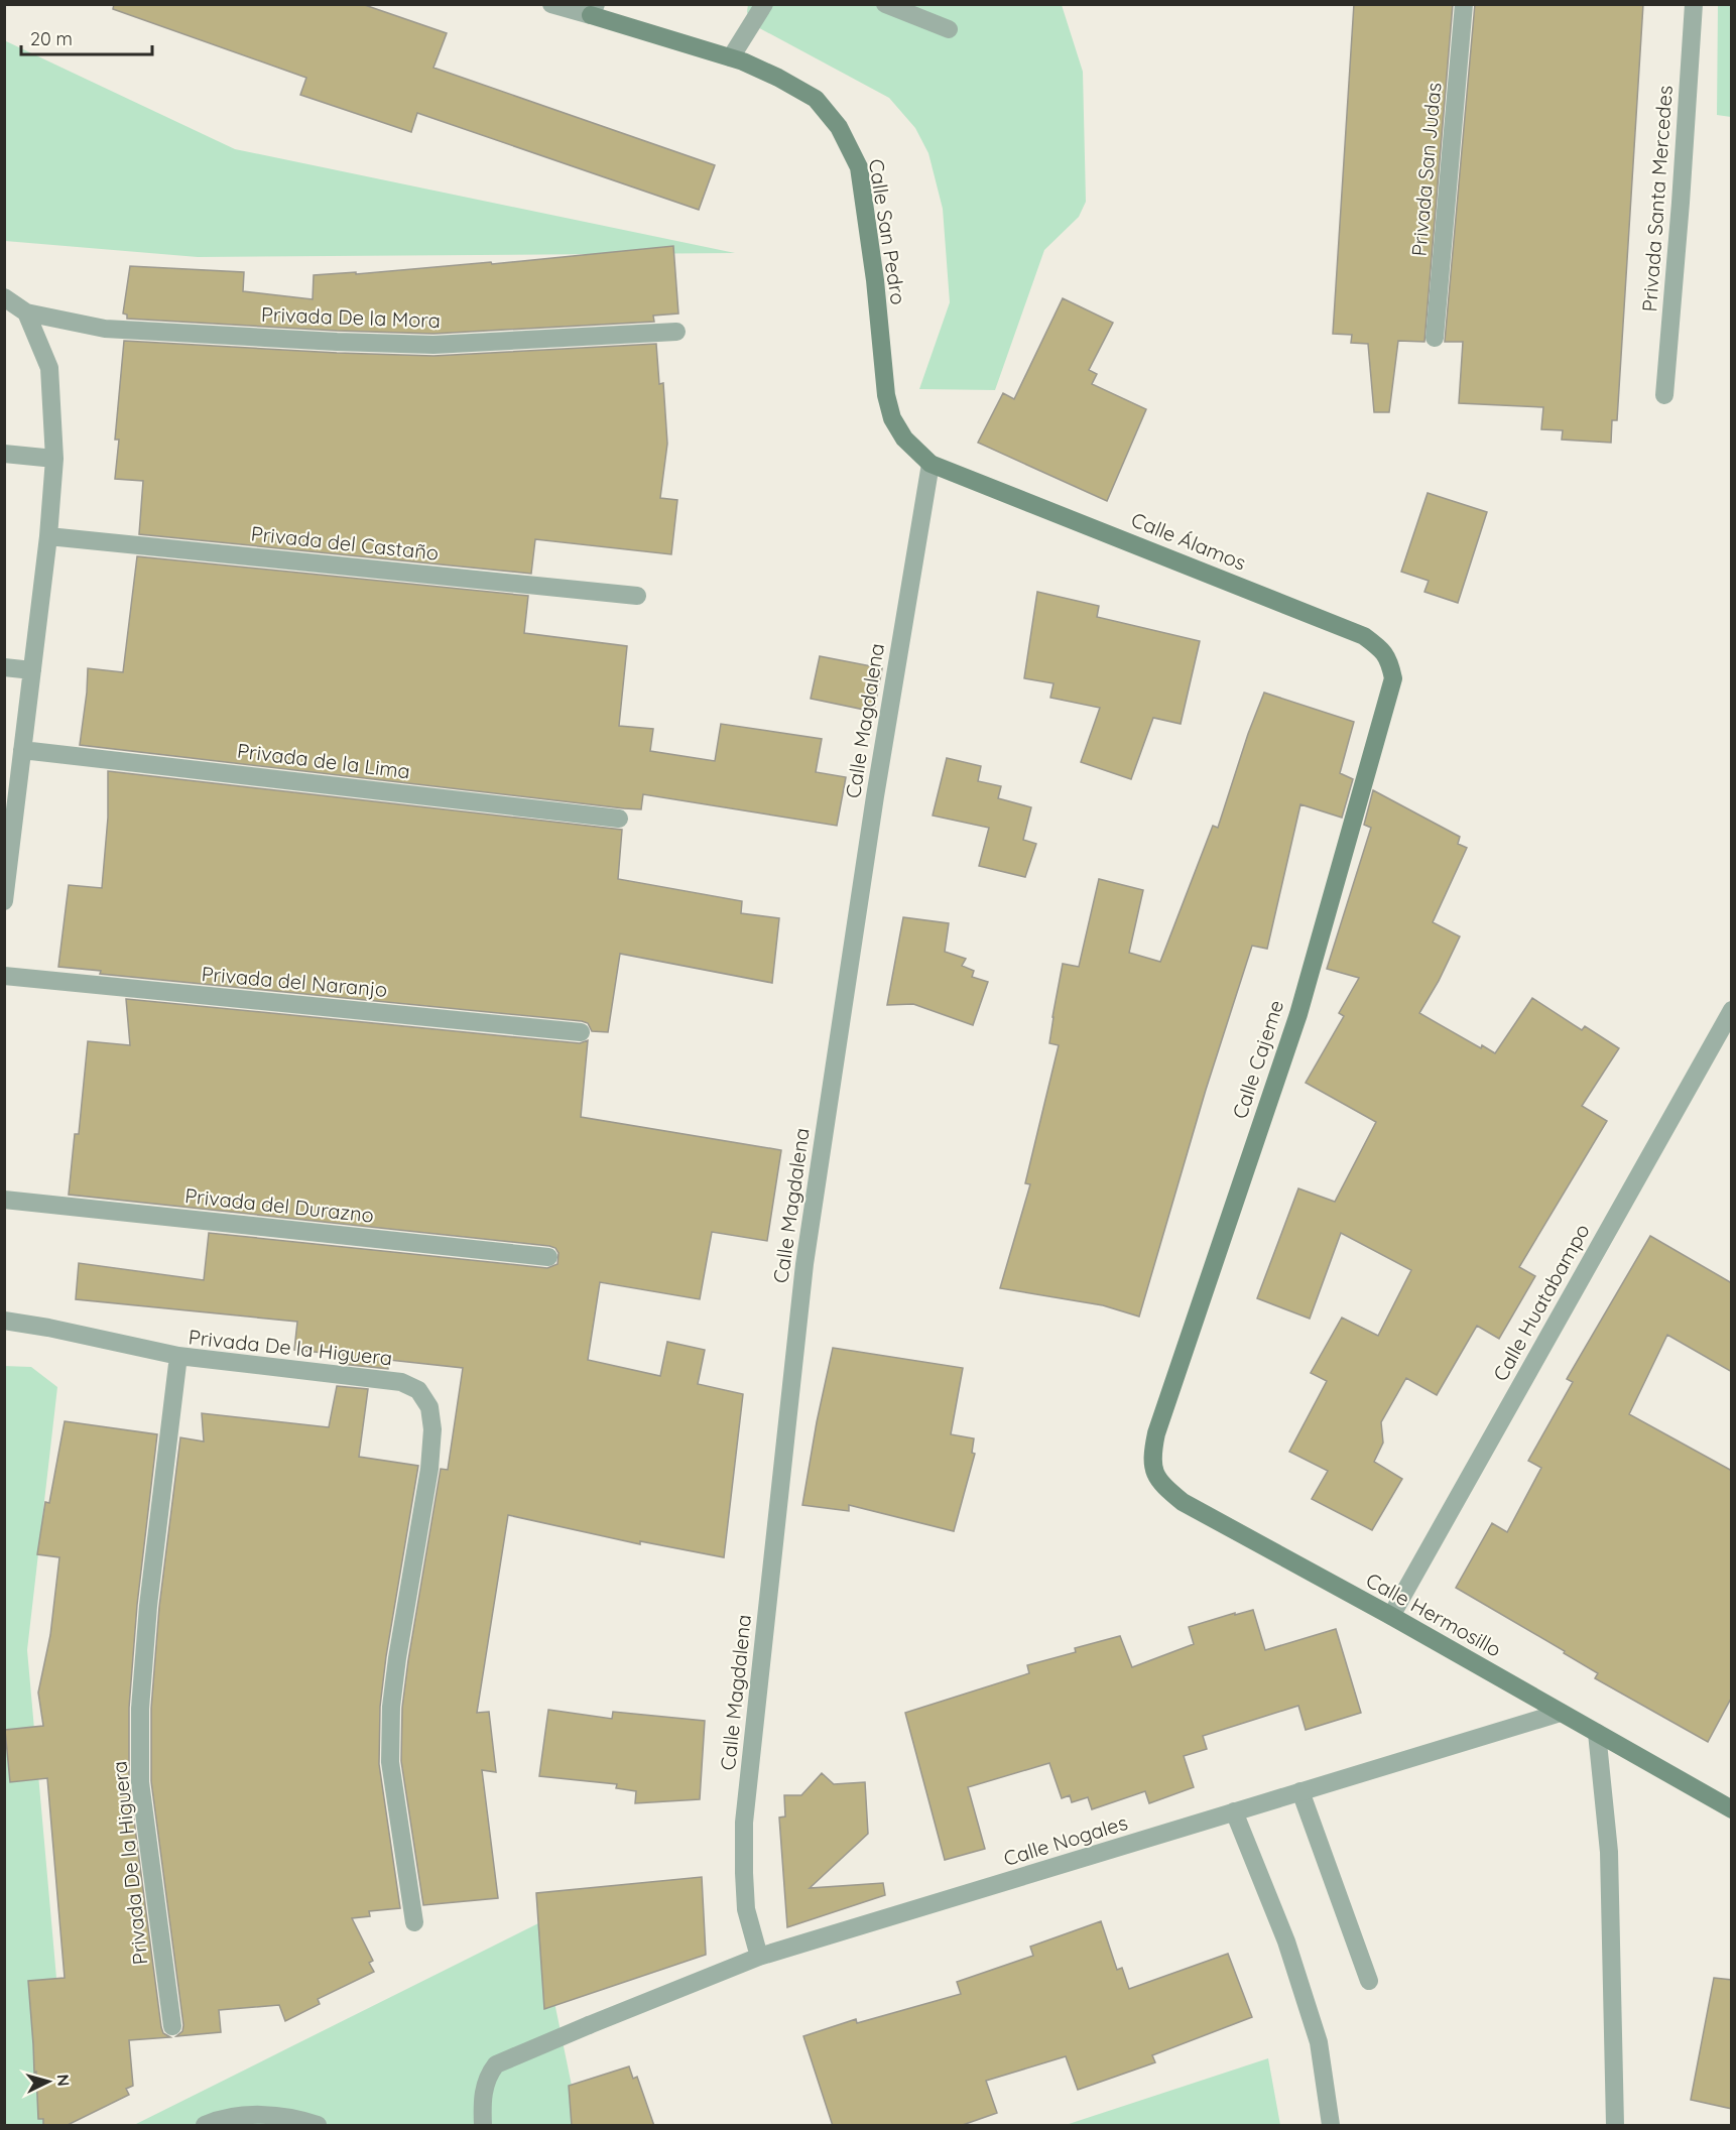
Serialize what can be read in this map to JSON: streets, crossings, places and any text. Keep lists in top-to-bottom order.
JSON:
{
  "streets": {
    "street": [
      "Privada San Judas",
      "Privada Santa Mercedes",
      "Calle San Pedro",
      "Privada De la Mora",
      "Calle Álamos",
      "Privada del Castaño",
      "Calle Magdalena",
      "Privada de la Lima",
      "Privada del Naranjo",
      "Calle Cajeme",
      "Privada del Durazno",
      "Calle Huatabampo",
      "Privada De la Higuera",
      "Calle Hermosillo",
      "Calle Nogales"
    ]
  },
  "crossings": [
    ["Calle San Pedro", "Calle Álamos"],
    ["Calle San Pedro", "Calle Magdalena"],
    ["Calle Álamos", "Calle Magdalena"],
    ["Calle Álamos", "Calle Cajeme"],
    ["Calle Magdalena", "Calle Nogales"],
    ["Calle Cajeme", "Calle Hermosillo"],
    ["Calle Huatabampo", "Calle Hermosillo"],
    ["Calle Hermosillo", "Calle Nogales"]
  ],
  "scale_bar": "20 m",
  "north": "right"
}
